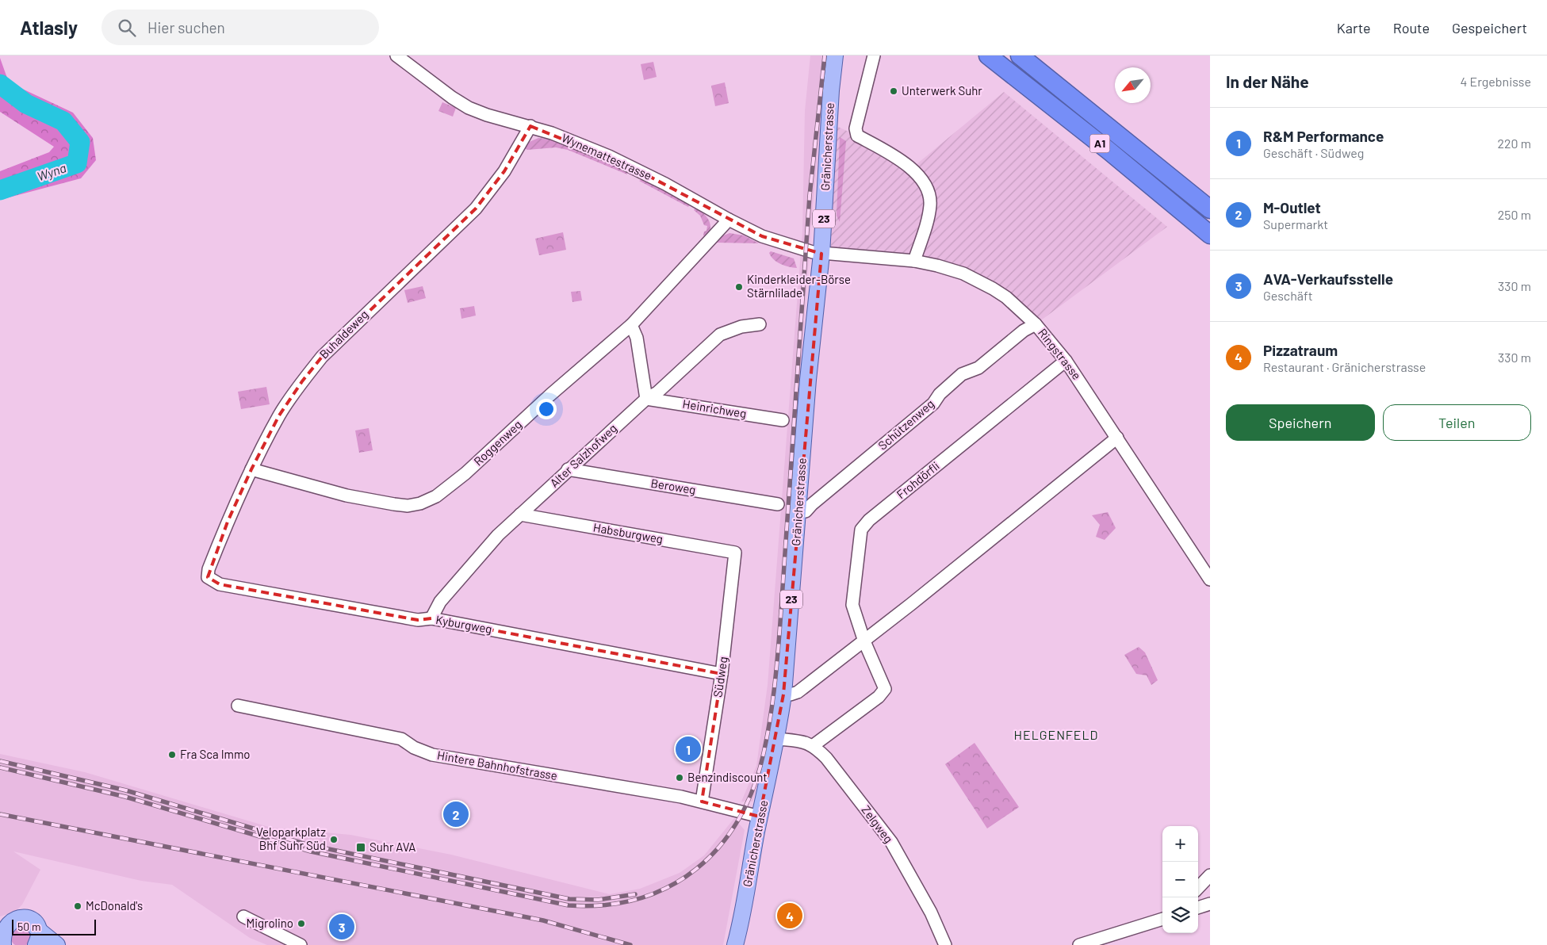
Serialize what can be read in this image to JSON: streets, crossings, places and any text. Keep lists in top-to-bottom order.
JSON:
{
  "streets": {
    "highway": ["A1"],
    "main road": ["Gränicherstrasse", "23"],
    "street": [
      "Wynemattestrasse",
      "Buhaldeweg",
      "Ringstrasse",
      "Heinrichweg",
      "Schützenweg",
      "Roggenweg",
      "Alter Salzhofweg",
      "Frohdörfli",
      "Beroweg",
      "Habsburgweg",
      "Kyburgweg",
      "Südweg",
      "Hintere Bahnhofstrasse",
      "Zelgweg"
    ]
  },
  "crossings": [
    ["Gränicherstrasse", "Wynemattestrasse"],
    ["Gränicherstrasse", "Ringstrasse"],
    ["Gränicherstrasse", "Schützenweg"],
    ["Gränicherstrasse", "Hintere Bahnhofstrasse"],
    ["Wynemattestrasse", "Buhaldeweg"],
    ["Wynemattestrasse", "Ringstrasse"],
    ["Wynemattestrasse", "Roggenweg"],
    ["Buhaldeweg", "Roggenweg"],
    ["Buhaldeweg", "Kyburgweg"],
    ["Ringstrasse", "Schützenweg"],
    ["Ringstrasse", "Frohdörfli"],
    ["Heinrichweg", "Alter Salzhofweg"],
    ["Alter Salzhofweg", "Beroweg"],
    ["Alter Salzhofweg", "Habsburgweg"],
    ["Alter Salzhofweg", "Kyburgweg"],
    ["Frohdörfli", "Zelgweg"],
    ["Habsburgweg", "Südweg"],
    ["Kyburgweg", "Südweg"],
    ["Südweg", "Hintere Bahnhofstrasse"]
  ],
  "districts": ["HELGENFELD"],
  "water": ["Wyna"],
  "places": {
    "other": [
      "Unterwerk Suhr",
      "Kinderkleider-Börse Stärnlilade",
      "Fra Sca Immo",
      "Benzindiscount",
      "Veloparkplatz Bhf Suhr Süd",
      "McDonald's",
      "Migrolino"
    ],
    "transit": ["Suhr AVA"]
  },
  "scale_bar": "50 m",
  "north": "bottom left",
  "page": {
    "header": "Atlasly",
    "search": "Hier suchen",
    "nav": ["Karte", "Route", "Gespeichert"],
    "heading": ["In der Nähe", "4 Ergebnisse"],
    "list": [
      {
        "mark": "1",
        "name": "R&M Performance",
        "note": "Geschäft · Südweg",
        "value": "220 m"
      },
      {
        "mark": "2",
        "name": "M-Outlet",
        "note": "Supermarkt",
        "value": "250 m"
      },
      {
        "mark": "3",
        "name": "AVA-Verkaufsstelle",
        "note": "Geschäft",
        "value": "330 m"
      },
      {
        "mark": "4",
        "name": "Pizzatraum",
        "note": "Restaurant · Gränicherstrasse",
        "value": "330 m"
      }
    ],
    "buttons": ["Speichern", "Teilen"],
    "pins": [
      "1",
      "2",
      "4",
      "3"
    ],
    "map_buttons": ["+", "−"],
    "scale": "50 m"
  }
}
